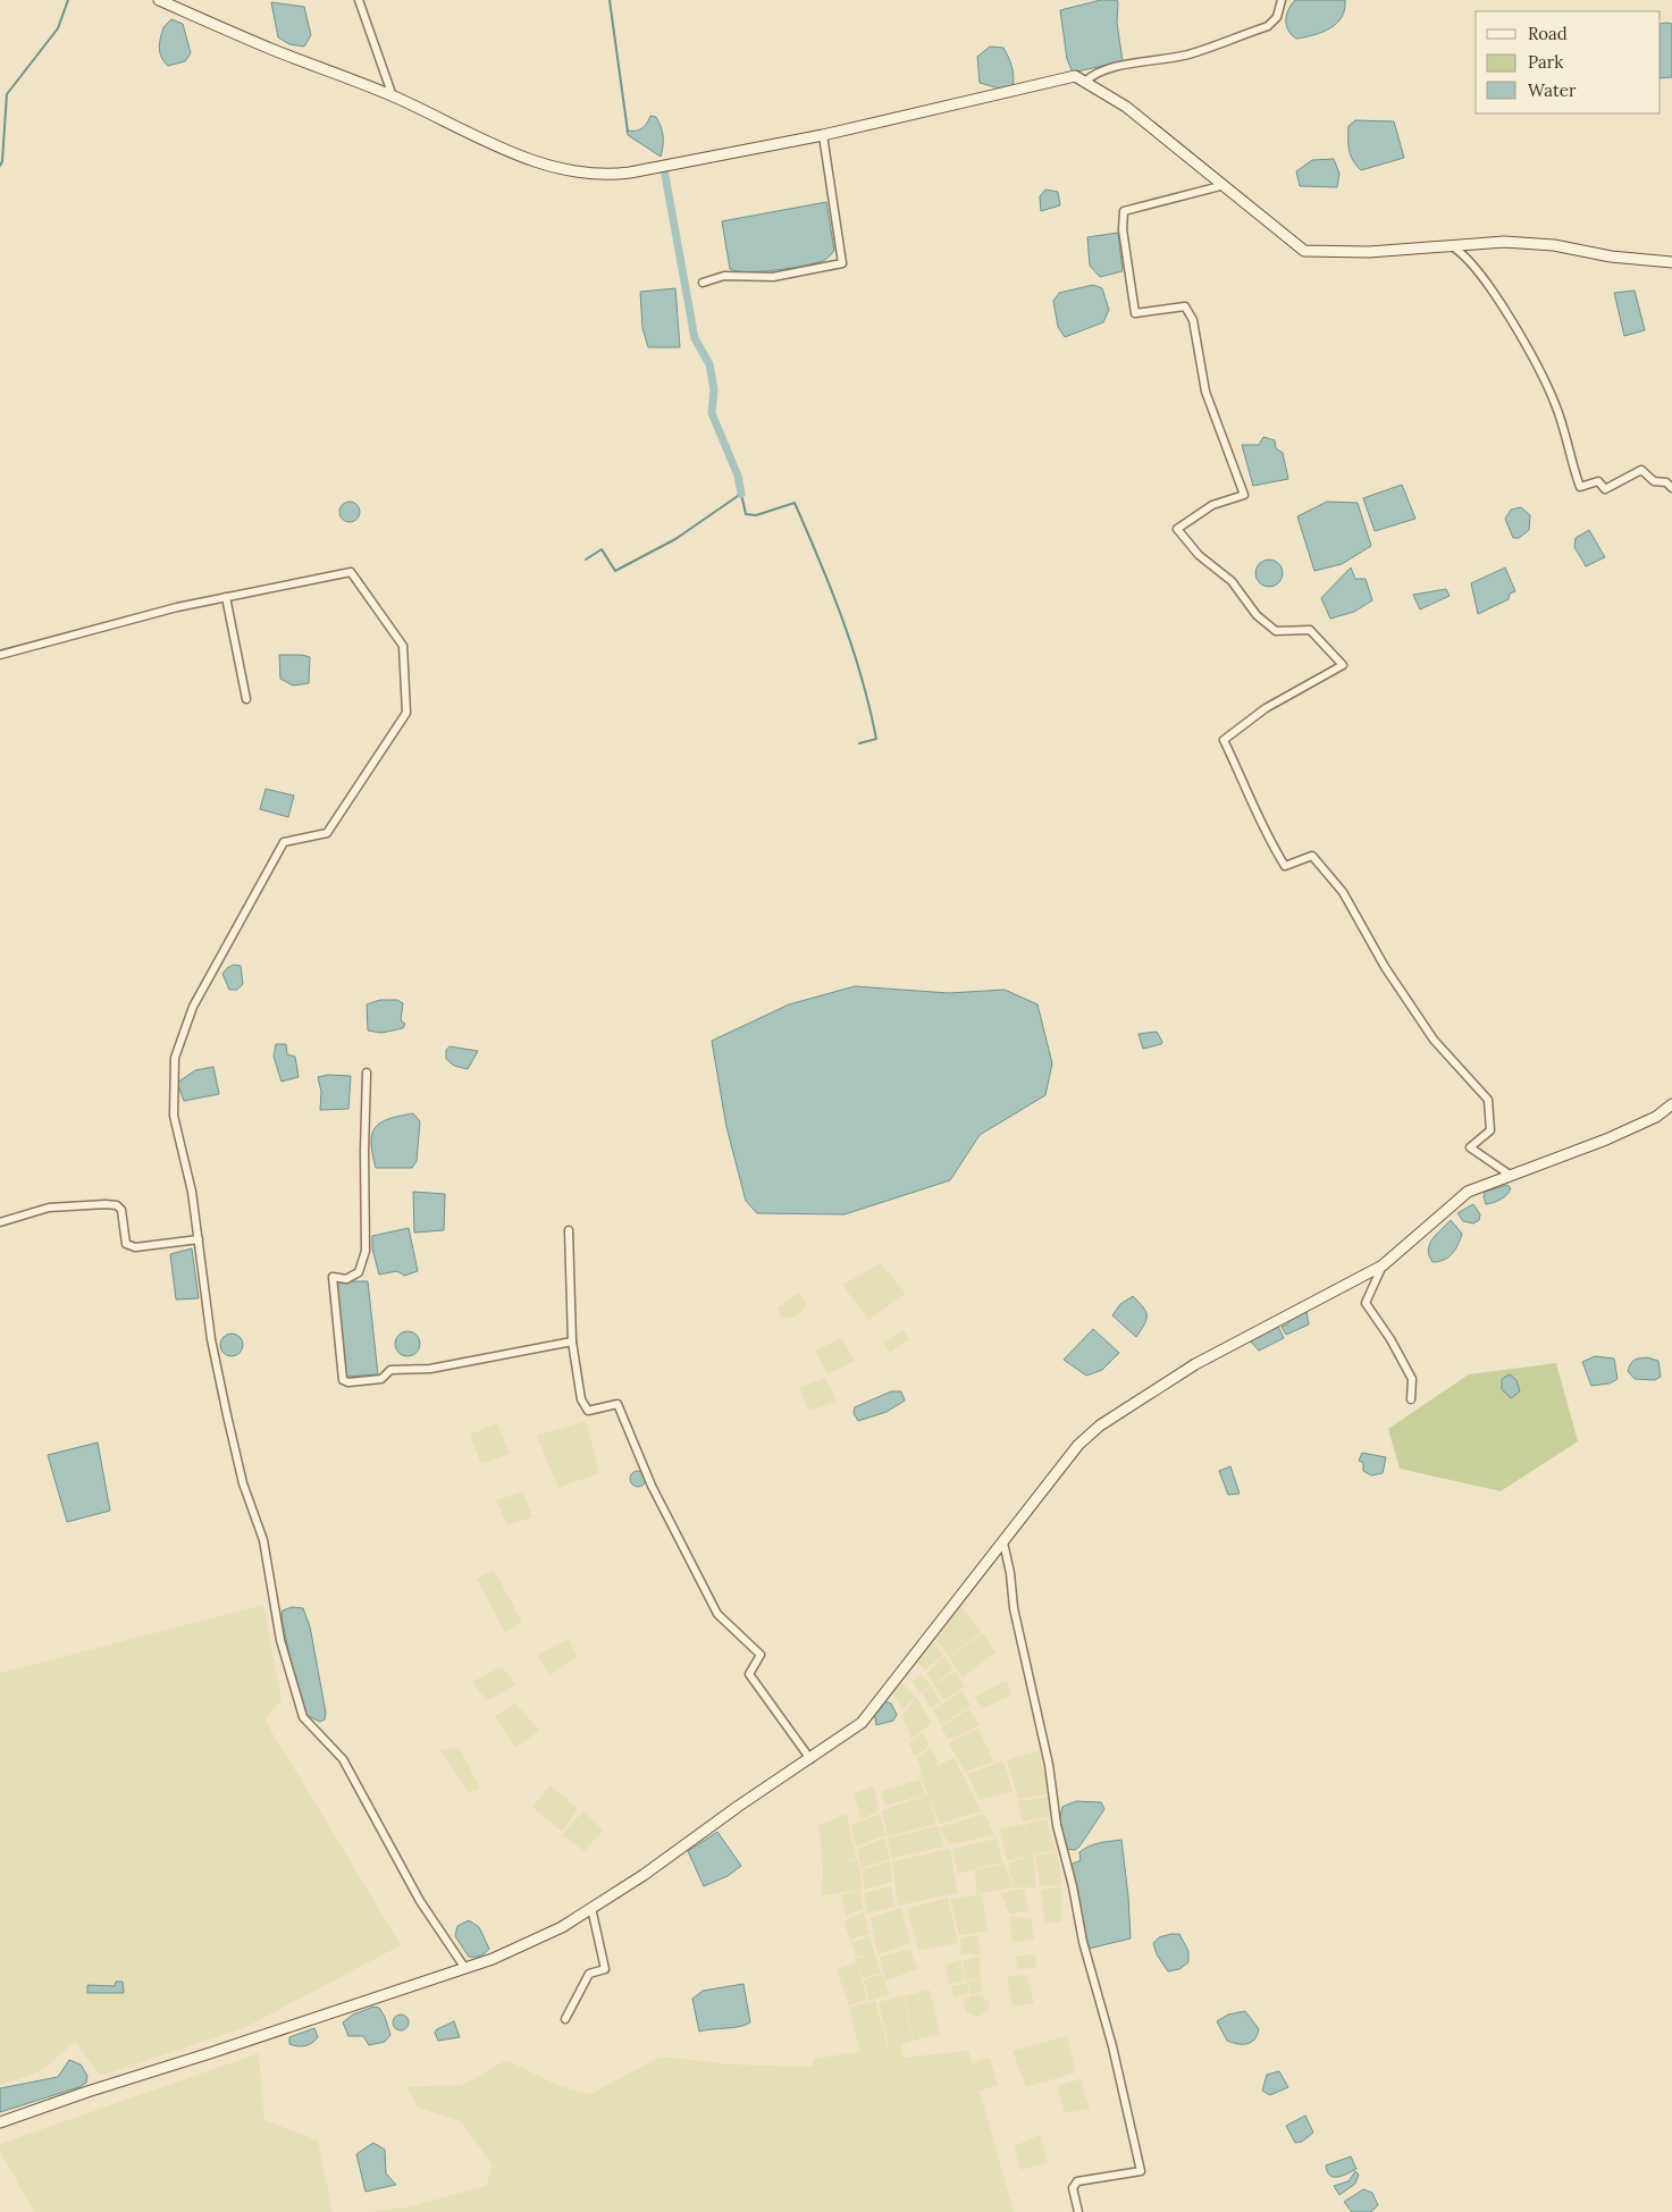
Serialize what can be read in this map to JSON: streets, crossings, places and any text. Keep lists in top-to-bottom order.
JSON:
{
  "legend": ["Road", "Park", "Water"]
}
